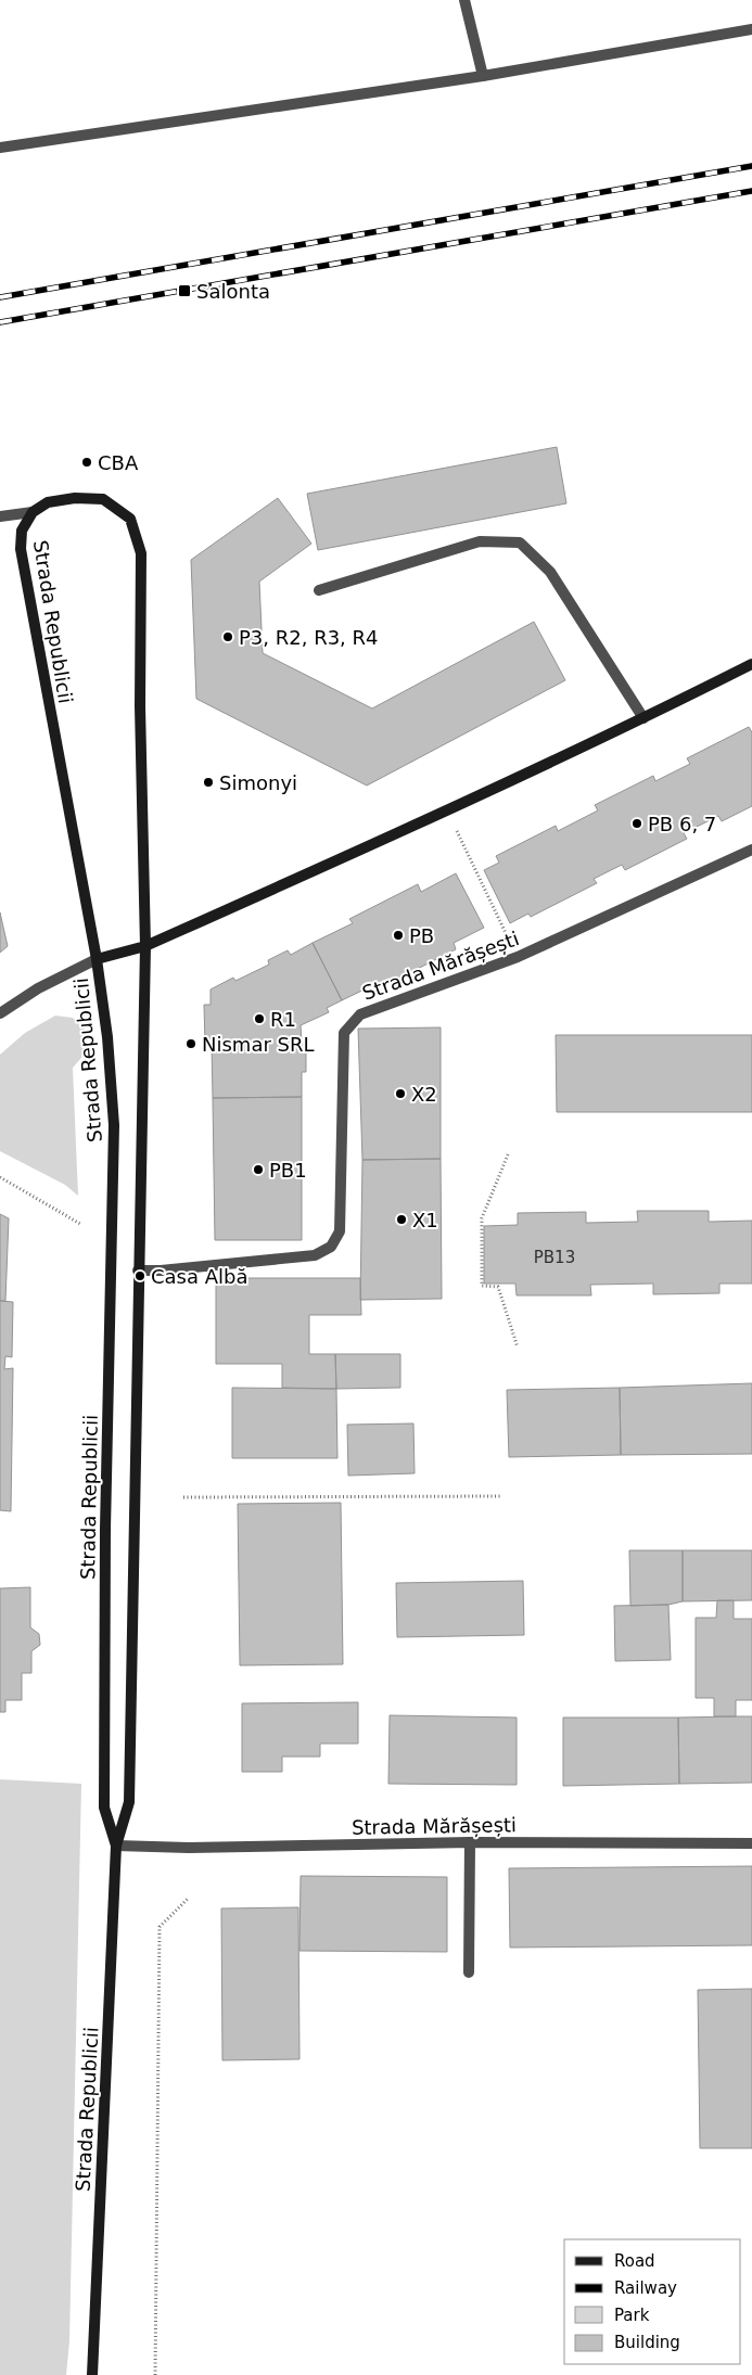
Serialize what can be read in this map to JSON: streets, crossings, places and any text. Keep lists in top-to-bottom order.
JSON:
{
  "streets": {
    "street": ["Strada Republicii", "Strada Mărășești"]
  },
  "crossings": [
    ["Strada Republicii", "Strada Mărășești"]
  ],
  "places": {
    "transit": ["Salonta"],
    "other": [
      "CBA",
      "P3, R2, R3, R4",
      "Simonyi",
      "PB 6, 7",
      "PB",
      "R1",
      "Nismar SRL",
      "X2",
      "PB1",
      "X1",
      "Casa Albă"
    ]
  },
  "house_numbers": ["PB13"],
  "legend": [
    "Road",
    "Railway",
    "Park",
    "Building"
  ]
}
